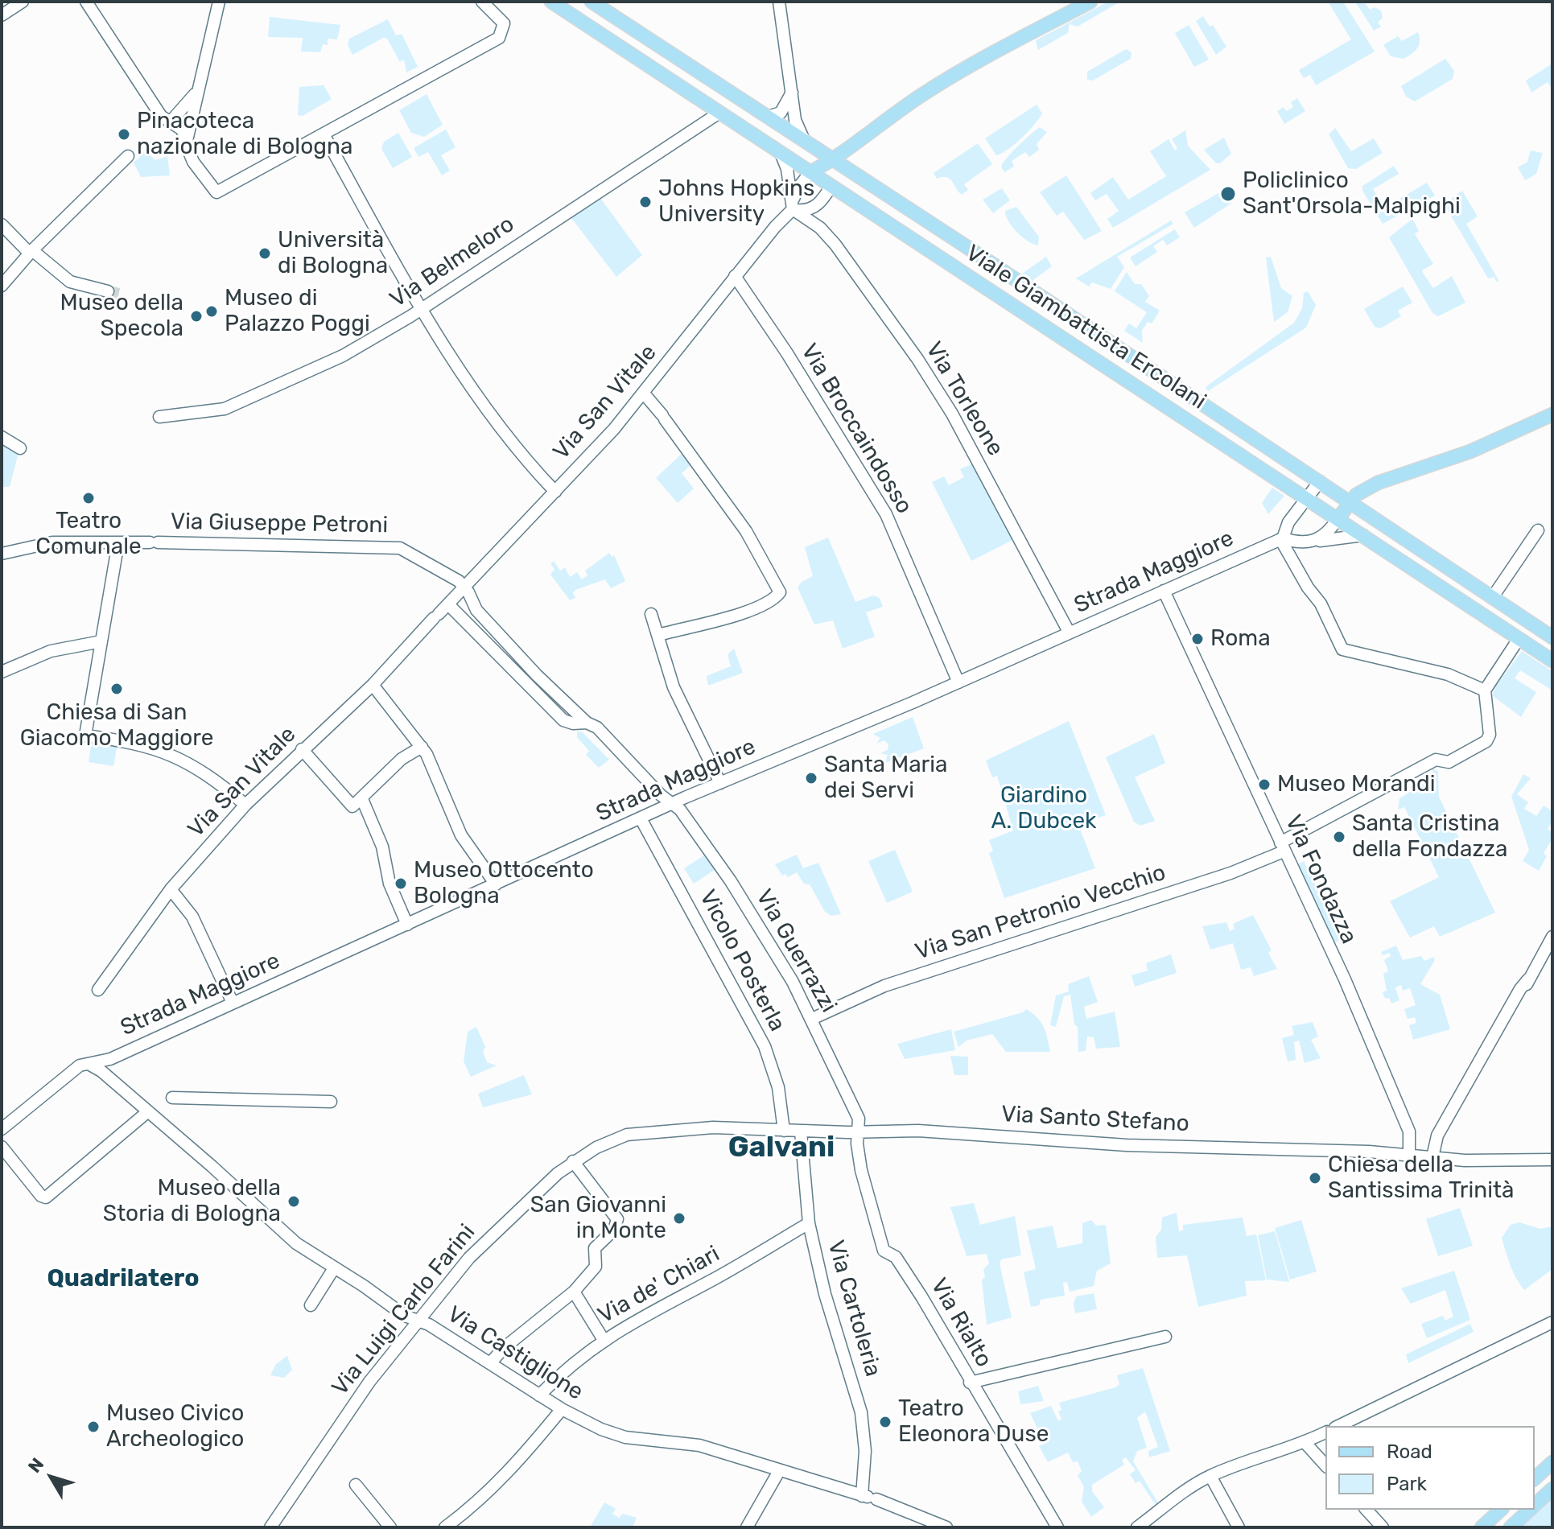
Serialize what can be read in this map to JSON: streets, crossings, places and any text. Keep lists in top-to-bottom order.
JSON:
{
  "streets": {
    "main road": ["Viale Giambattista Ercolani"],
    "street": [
      "Via Belmeloro",
      "Via Torleone",
      "Via San Vitale",
      "Via Broccaindosso",
      "Via Giuseppe Petroni",
      "Strada Maggiore",
      "Via Fondazza",
      "Via San Petronio Vecchio",
      "Via Guerrazzi",
      "Vicolo Posterla",
      "Via Santo Stefano",
      "Via de' Chiari",
      "Via Cartoleria",
      "Via Luigi Carlo Farini",
      "Via Rialto",
      "Via Castiglione"
    ]
  },
  "crossings": [
    ["Via Belmeloro", "Viale Giambattista Ercolani"],
    ["Viale Giambattista Ercolani", "Via San Vitale"],
    ["Via Torleone", "Via San Vitale"],
    ["Via Torleone", "Strada Maggiore"],
    ["Via San Vitale", "Via Broccaindosso"],
    ["Via San Vitale", "Via Giuseppe Petroni"],
    ["Via Broccaindosso", "Strada Maggiore"],
    ["Strada Maggiore", "Via Fondazza"],
    ["Strada Maggiore", "Via Guerrazzi"],
    ["Strada Maggiore", "Vicolo Posterla"],
    ["Strada Maggiore", "Via Castiglione"],
    ["Via Fondazza", "Via San Petronio Vecchio"],
    ["Via Fondazza", "Via Santo Stefano"],
    ["Via San Petronio Vecchio", "Via Guerrazzi"],
    ["Via Guerrazzi", "Via Santo Stefano"],
    ["Via Guerrazzi", "Via Rialto"],
    ["Vicolo Posterla", "Via Santo Stefano"],
    ["Via Santo Stefano", "Via Cartoleria"],
    ["Via Santo Stefano", "Via Luigi Carlo Farini"],
    ["Via Santo Stefano", "Via Rialto"],
    ["Via de' Chiari", "Via Cartoleria"],
    ["Via de' Chiari", "Via Castiglione"],
    ["Via Cartoleria", "Via Castiglione"],
    ["Via Luigi Carlo Farini", "Via Castiglione"]
  ],
  "districts": ["Galvani", "Quadrilatero"],
  "parks": ["Giardino A. Dubcek"],
  "places": [
    "Pinacoteca nazionale di Bologna",
    "Policlinico Sant'Orsola-Malpighi",
    "Johns Hopkins University",
    "Università di Bologna",
    "Museo di Palazzo Poggi",
    "Museo della Specola",
    "Teatro Comunale",
    "Roma",
    "Chiesa di San Giacomo Maggiore",
    "Santa Maria dei Servi",
    "Museo Morandi",
    "Santa Cristina della Fondazza",
    "Museo Ottocento Bologna",
    "Chiesa della Santissima Trinità",
    "Museo della Storia di Bologna",
    "San Giovanni in Monte",
    "Teatro Eleonora Duse",
    "Museo Civico Archeologico"
  ],
  "legend": ["Road", "Park"],
  "north": "top left"
}
